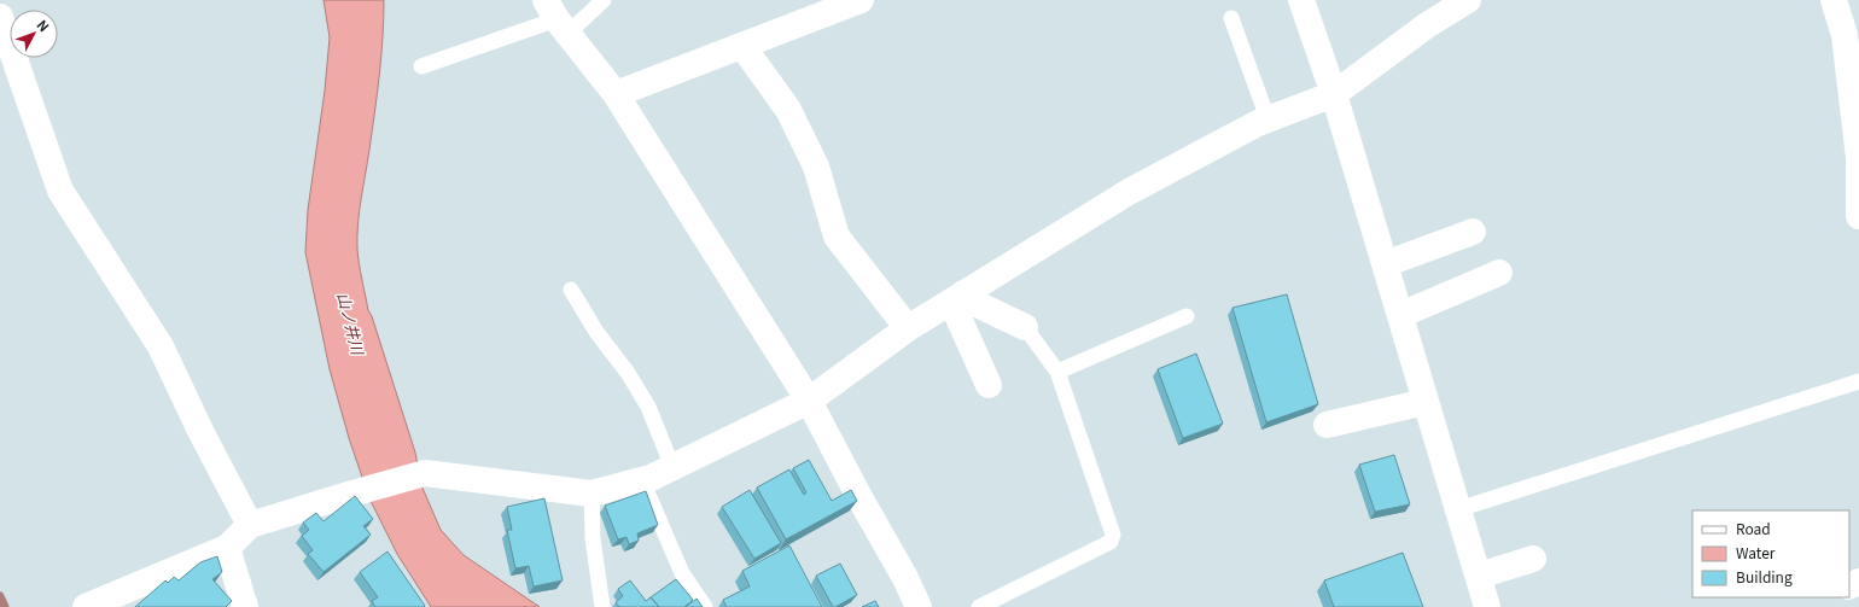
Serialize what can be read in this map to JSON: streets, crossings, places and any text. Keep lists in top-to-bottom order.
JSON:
{
  "water": ["山ノ井川"],
  "legend": ["Road", "Water", "Building"],
  "north": "top right"
}
